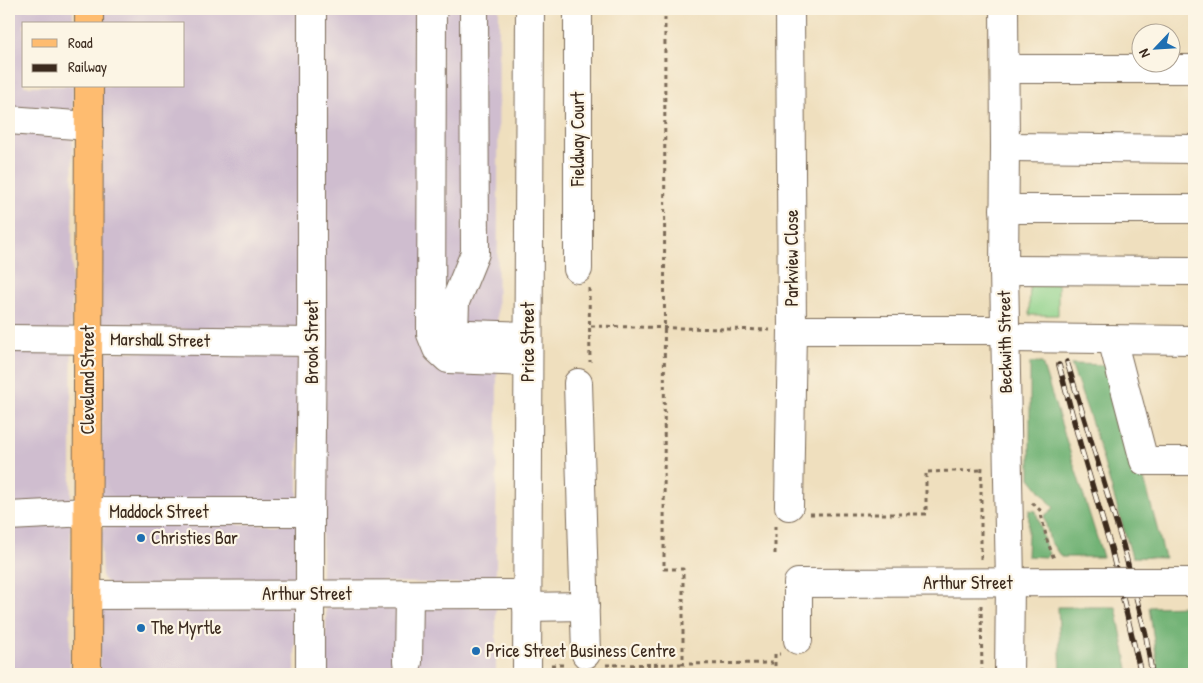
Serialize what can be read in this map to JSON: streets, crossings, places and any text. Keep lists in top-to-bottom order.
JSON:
{
  "streets": {
    "main road": ["Cleveland Street"],
    "street": [
      "Fieldway Court",
      "Parkview Close",
      "Marshall Street",
      "Brook Street",
      "Price Street",
      "Beckwith Street",
      "Maddock Street",
      "Arthur Street"
    ]
  },
  "crossings": [
    ["Marshall Street", "Brook Street"],
    ["Marshall Street", "Cleveland Street"],
    ["Brook Street", "Maddock Street"],
    ["Brook Street", "Arthur Street"],
    ["Price Street", "Arthur Street"],
    ["Beckwith Street", "Arthur Street"],
    ["Cleveland Street", "Maddock Street"],
    ["Cleveland Street", "Arthur Street"]
  ],
  "places": ["Christies Bar", "The Myrtle", "Price Street Business Centre"],
  "legend": ["Road", "Railway"],
  "north": "bottom left"
}
